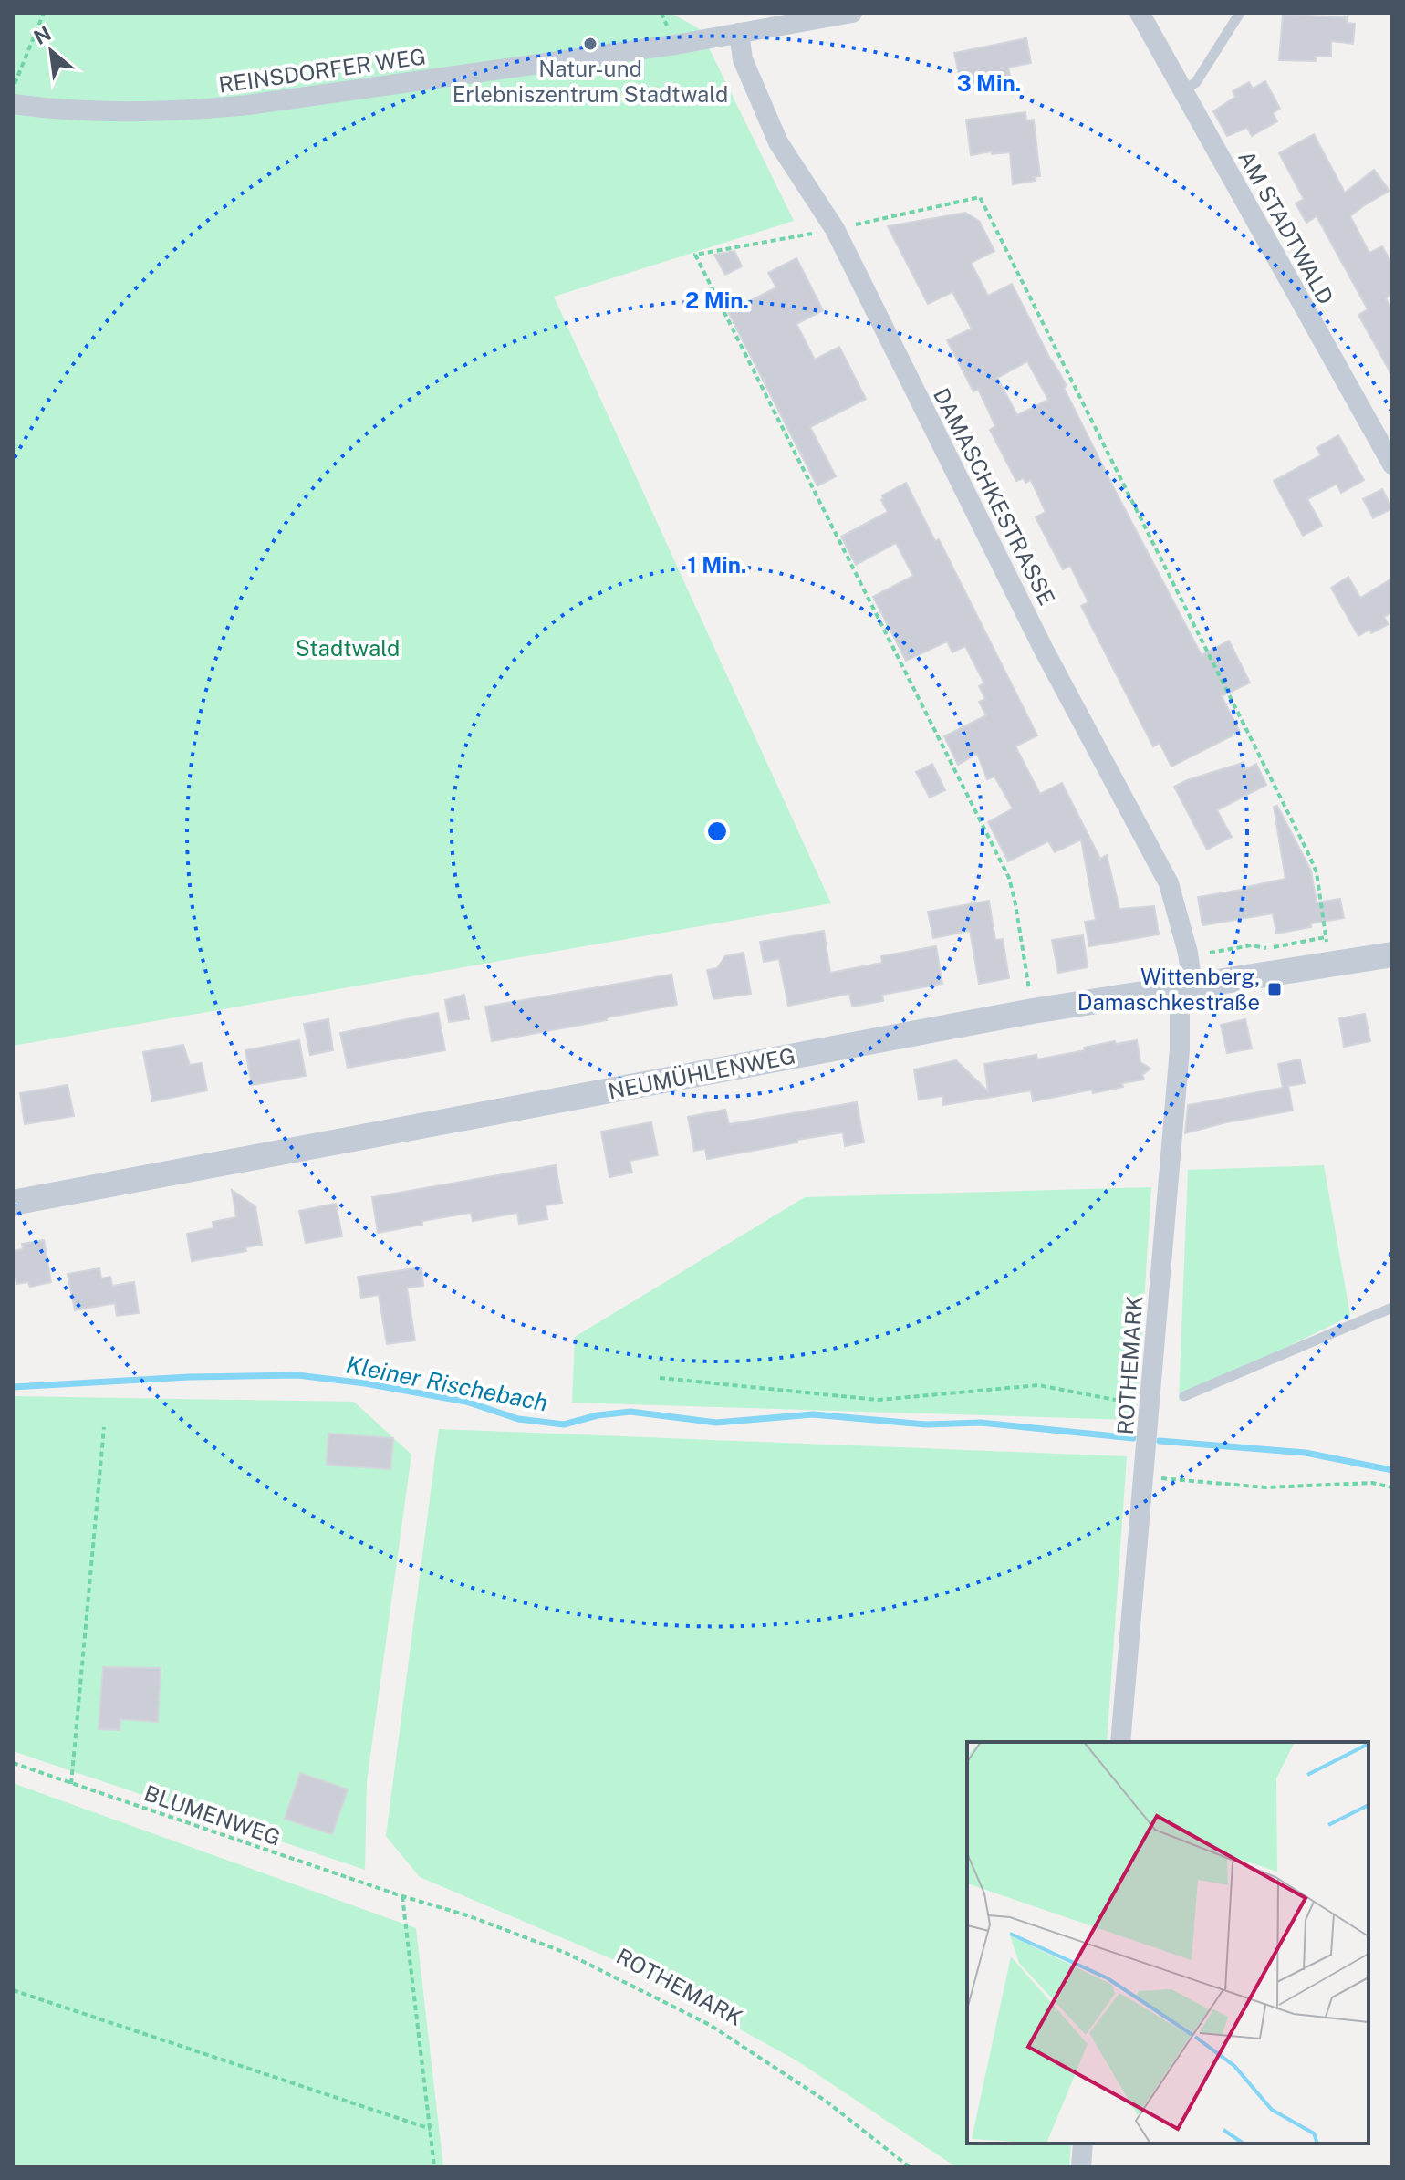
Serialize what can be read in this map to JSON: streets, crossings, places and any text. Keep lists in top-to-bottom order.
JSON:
{
  "streets": {
    "street": [
      "REINSDORFER WEG",
      "AM STADTWALD",
      "DAMASCHKESTRASSE",
      "NEUMÜHLENWEG",
      "ROTHEMARK"
    ],
    "path": ["BLUMENWEG"]
  },
  "crossings": [
    ["REINSDORFER WEG", "DAMASCHKESTRASSE"],
    ["DAMASCHKESTRASSE", "NEUMÜHLENWEG"],
    ["DAMASCHKESTRASSE", "ROTHEMARK"],
    ["NEUMÜHLENWEG", "ROTHEMARK"],
    ["ROTHEMARK", "BLUMENWEG"]
  ],
  "water": ["Kleiner Rischebach"],
  "parks": ["Stadtwald"],
  "places": {
    "other": ["Natur-und Erlebniszentrum Stadtwald"],
    "transit": ["Wittenberg, Damaschkestraße"]
  },
  "north": "top left",
  "rings": ["3 Min.", "2 Min.", "1 Min."]
}
